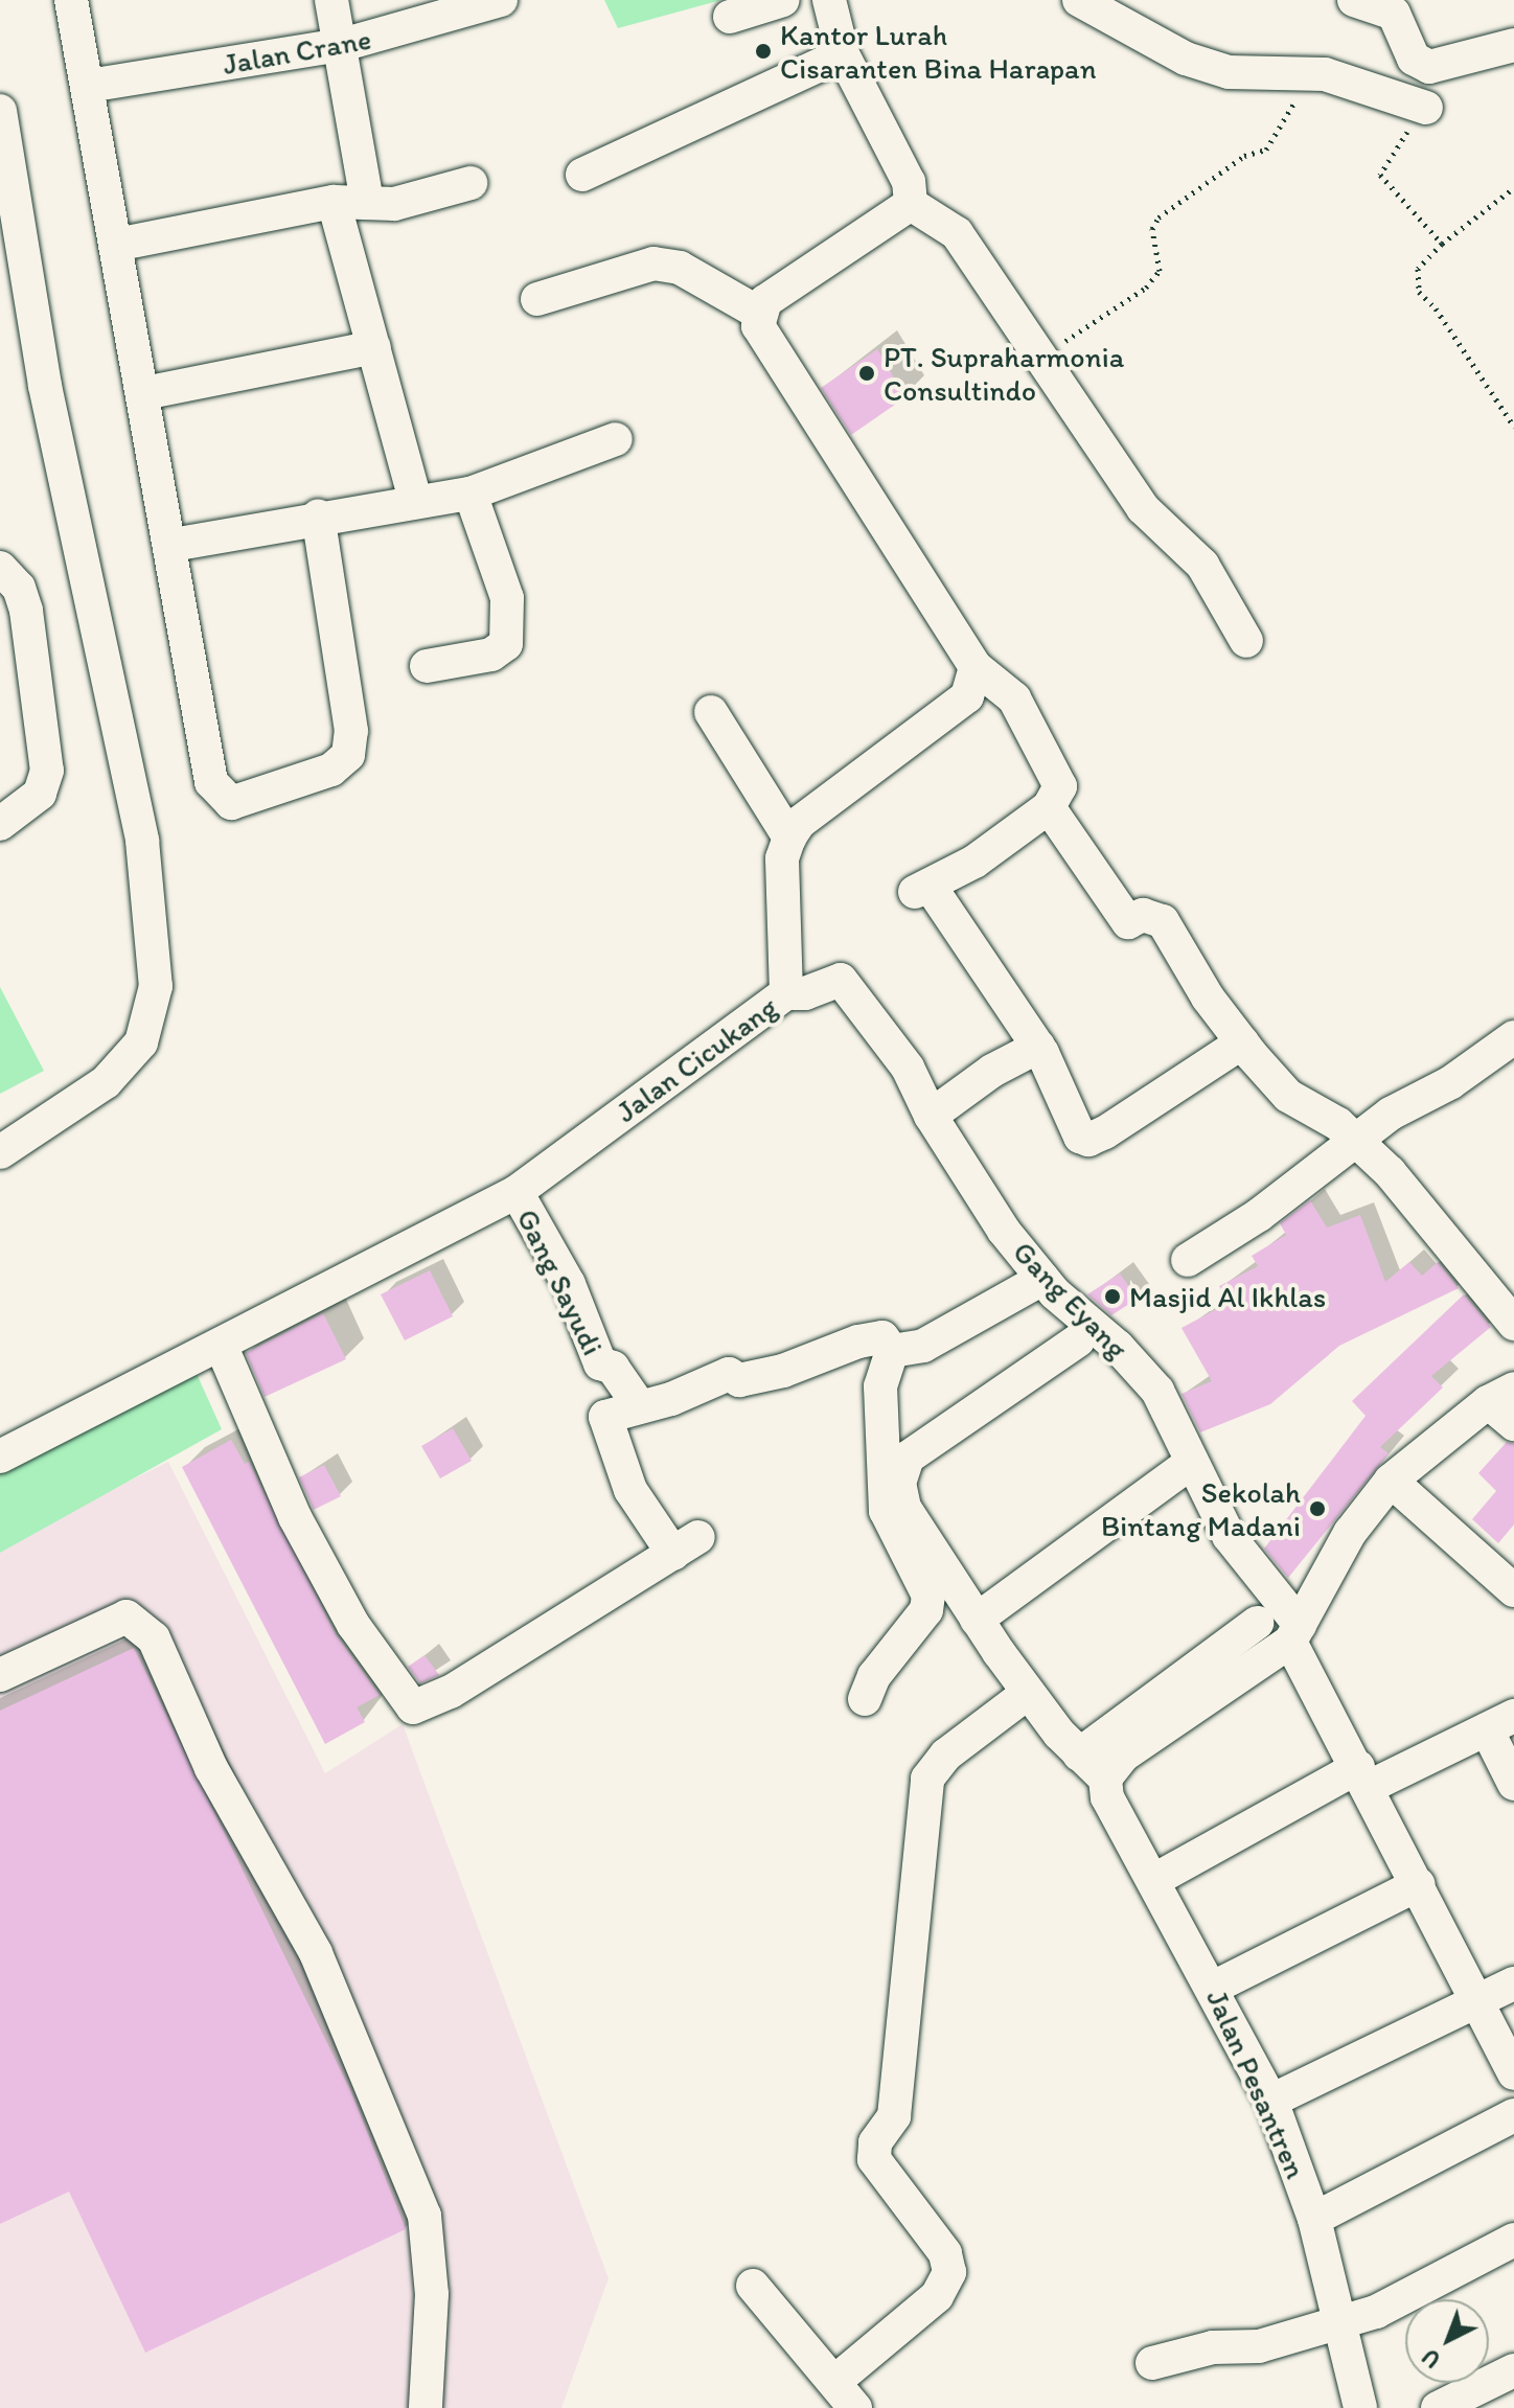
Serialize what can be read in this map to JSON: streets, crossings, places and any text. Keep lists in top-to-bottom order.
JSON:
{
  "streets": {
    "street": [
      "Jalan Crane",
      "Jalan Cicukang",
      "Gang Sayudi",
      "Gang Eyang",
      "Jalan Pesantren"
    ]
  },
  "crossings": [
    ["Jalan Cicukang", "Gang Sayudi"],
    ["Jalan Cicukang", "Gang Eyang"]
  ],
  "places": [
    "Kantor Lurah Cisaranten Bina Harapan",
    "PT. Supraharmonia Consultindo",
    "Masjid Al Ikhlas",
    "Sekolah Bintang Madani"
  ],
  "north": "bottom left"
}
